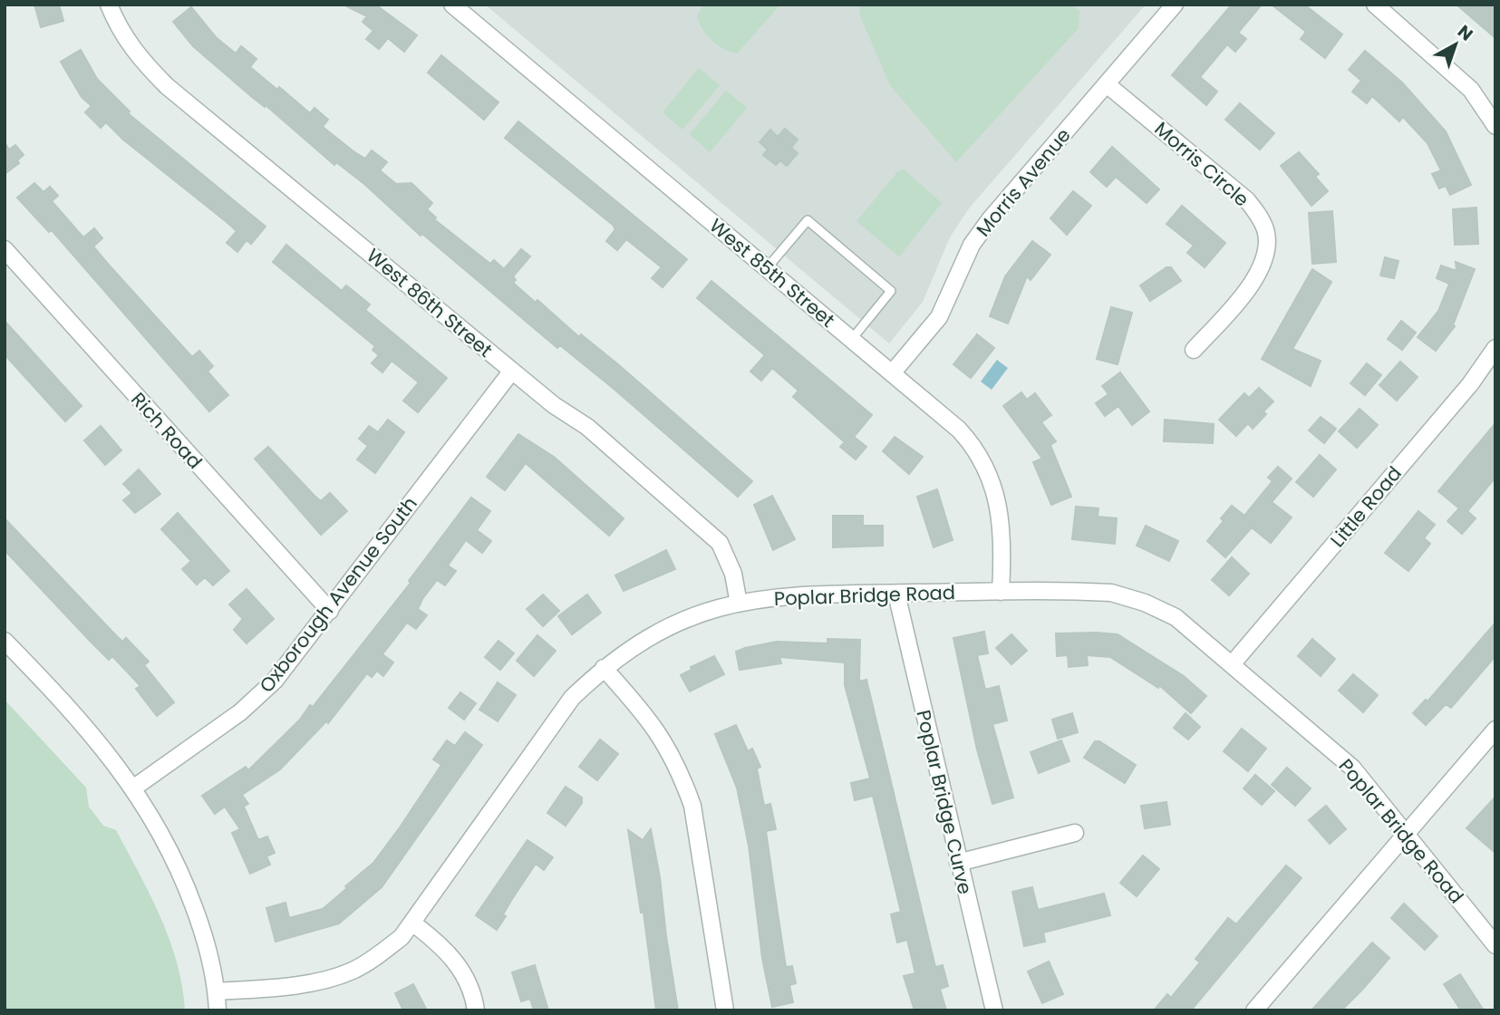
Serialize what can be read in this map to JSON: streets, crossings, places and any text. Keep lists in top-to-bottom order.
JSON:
{
  "streets": {
    "street": [
      "Morris Circle",
      "Morris Avenue",
      "West 85th Street",
      "West 86th Street",
      "Rich Road",
      "Little Road",
      "Oxborough Avenue South",
      "Poplar Bridge Road",
      "Poplar Bridge Curve"
    ]
  },
  "crossings": [
    ["Morris Circle", "Morris Avenue"],
    ["Morris Avenue", "West 85th Street"],
    ["West 85th Street", "Poplar Bridge Road"],
    ["West 86th Street", "Oxborough Avenue South"],
    ["West 86th Street", "Poplar Bridge Road"],
    ["Rich Road", "Oxborough Avenue South"],
    ["Little Road", "Poplar Bridge Road"],
    ["Poplar Bridge Road", "Poplar Bridge Curve"]
  ],
  "north": "top right"
}
